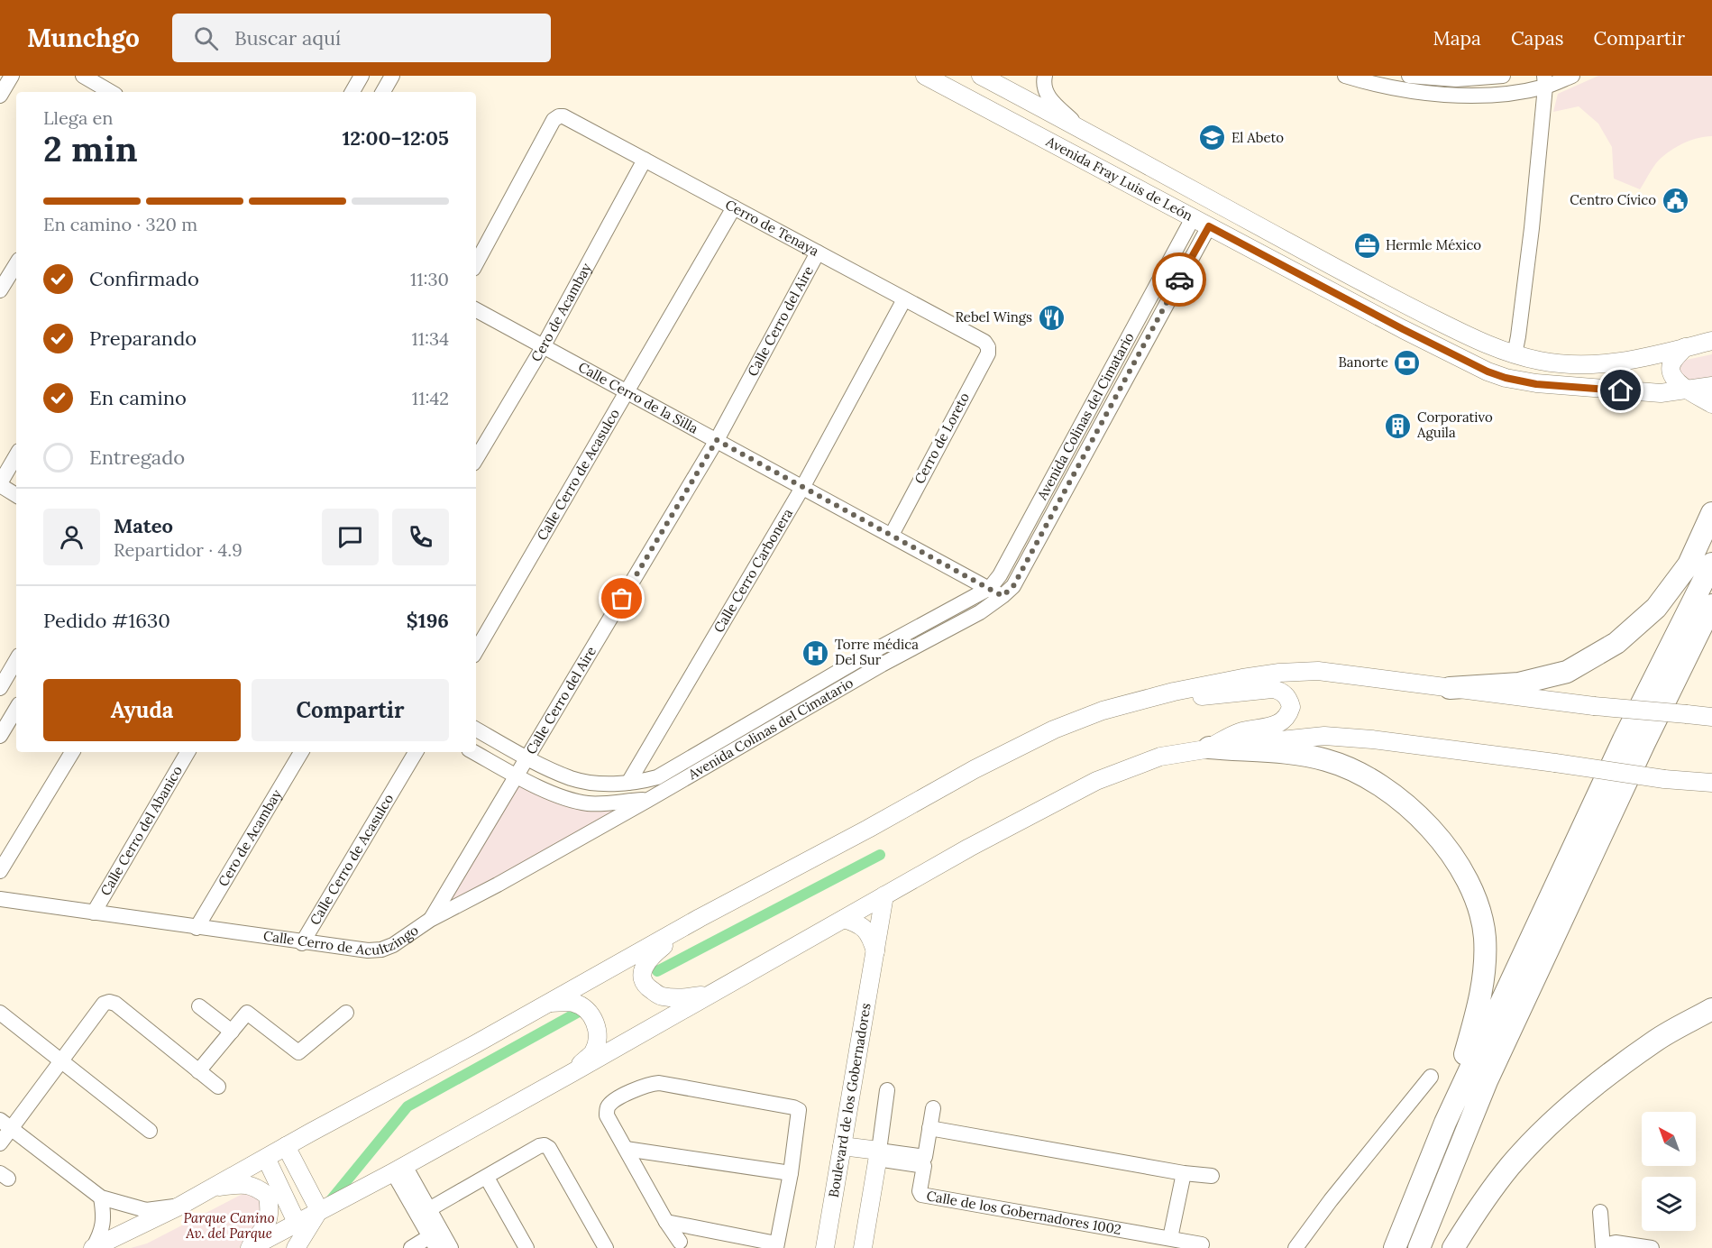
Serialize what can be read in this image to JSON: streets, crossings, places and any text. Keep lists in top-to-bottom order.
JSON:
{
  "streets": {
    "main road": ["Avenida Fray Luis de León", "Boulevard de los Gobernadores"],
    "street": [
      "Cerro de Tenaya",
      "Cero de Acambay",
      "Calle Cerro del Aire",
      "Calle Cerro de la Silla",
      "Avenida Colinas del Cimatario",
      "Cerro de Loreto",
      "Calle Cerro de Acasulco",
      "Calle Cerro Carbonera",
      "Calle Cerro del Abanico",
      "Calle Cerro de Acultzingo",
      "Calle de los Gobernadores 1002"
    ]
  },
  "crossings": [
    ["Avenida Fray Luis de León", "Avenida Colinas del Cimatario"],
    ["Cerro de Tenaya", "Cero de Acambay"],
    ["Cerro de Tenaya", "Calle Cerro del Aire"],
    ["Cerro de Tenaya", "Cerro de Loreto"],
    ["Cerro de Tenaya", "Calle Cerro de Acasulco"],
    ["Cerro de Tenaya", "Calle Cerro Carbonera"],
    ["Cero de Acambay", "Calle Cerro de la Silla"],
    ["Cero de Acambay", "Calle Cerro de Acultzingo"],
    ["Calle Cerro del Aire", "Calle Cerro de la Silla"],
    ["Calle Cerro del Aire", "Avenida Colinas del Cimatario"],
    ["Calle Cerro del Aire", "Calle Cerro de Acultzingo"],
    ["Calle Cerro de la Silla", "Avenida Colinas del Cimatario"],
    ["Calle Cerro de la Silla", "Cerro de Loreto"],
    ["Calle Cerro de la Silla", "Calle Cerro de Acasulco"],
    ["Calle Cerro de la Silla", "Calle Cerro Carbonera"],
    ["Avenida Colinas del Cimatario", "Calle Cerro Carbonera"],
    ["Avenida Colinas del Cimatario", "Calle Cerro de Acultzingo"],
    ["Calle Cerro de Acasulco", "Calle Cerro de Acultzingo"],
    ["Calle Cerro del Abanico", "Calle Cerro de Acultzingo"]
  ],
  "parks": ["Parque Canino Av. del Parque"],
  "places": {
    "school or university": ["El Abeto"],
    "public building": ["Centro Cívico"],
    "office": ["Hermle México"],
    "restaurant": ["Rebel Wings"],
    "bank": ["Banorte"],
    "building": ["Corporativo Aguila"],
    "hospital": ["Torre médica Del Sur"]
  },
  "north": "top left",
  "page": {
    "header": "Munchgo",
    "search": "Buscar aquí",
    "nav": ["Mapa", "Capas", "Compartir"],
    "heading": ["2 min", "Llega en", "12:00–12:05"],
    "panel": [
      "Mateo",
      "Repartidor · 4.9",
      "Pedido #1630",
      "$196"
    ],
    "bar": "En camino · 320 m",
    "list": [
      ["Confirmado", "11:30"],
      ["Preparando", "11:34"],
      ["En camino", "11:42"],
      "Entregado"
    ],
    "buttons": ["Ayuda", "Compartir"]
  }
}
